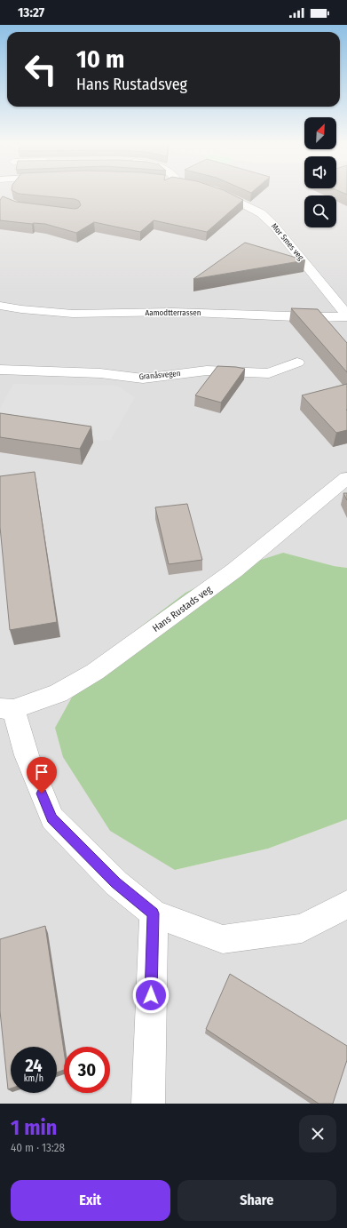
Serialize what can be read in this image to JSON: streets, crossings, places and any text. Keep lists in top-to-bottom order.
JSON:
{
  "streets": {
    "street": [
      "Mor Smes veg",
      "Aamodtterrassen",
      "Granåsvegen",
      "Hans Rustads veg"
    ]
  },
  "crossings": [
    ["Mor Smes veg", "Aamodtterrassen"]
  ],
  "north": "top right",
  "page": {
    "status": "13:27",
    "turn": ["10 m", "Hans Rustadsveg"],
    "speed": "24 km/h",
    "limit": "30",
    "heading": ["1 min", "40 m · 13:28"],
    "buttons": ["Exit", "Share"]
  }
}
